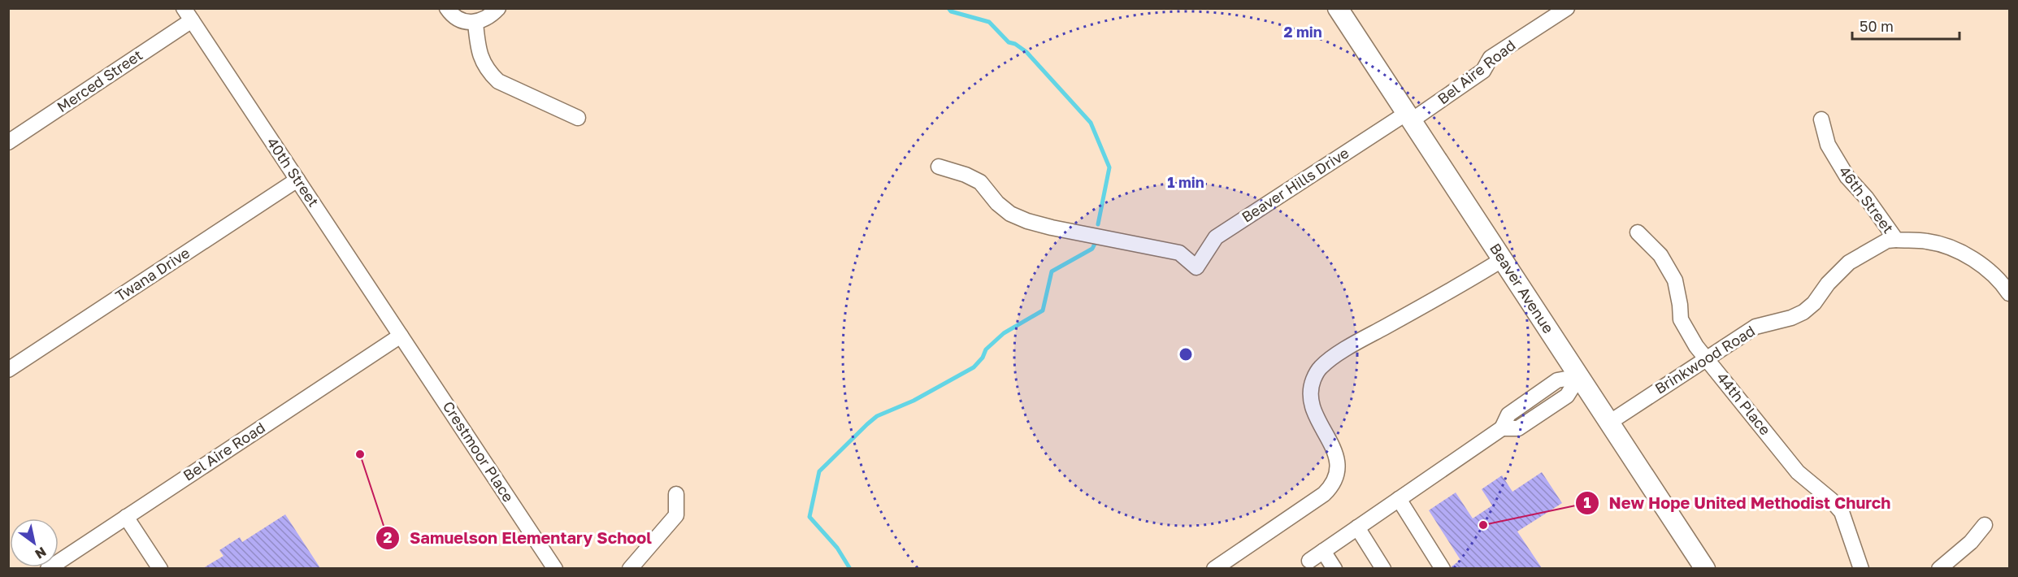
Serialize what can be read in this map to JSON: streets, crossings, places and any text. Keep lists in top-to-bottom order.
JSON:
{
  "streets": {
    "main road": ["Beaver Avenue"],
    "street": [
      "Bel Aire Road",
      "Merced Street",
      "40th Street",
      "Beaver Hills Drive",
      "46th Street",
      "Twana Drive",
      "Brinkwood Road",
      "44th Place",
      "Crestmoor Place"
    ]
  },
  "crossings": [
    ["Bel Aire Road", "40th Street"],
    ["Bel Aire Road", "Beaver Hills Drive"],
    ["Bel Aire Road", "Beaver Avenue"],
    ["Bel Aire Road", "Crestmoor Place"],
    ["Merced Street", "40th Street"],
    ["40th Street", "Twana Drive"],
    ["40th Street", "Crestmoor Place"],
    ["Beaver Hills Drive", "Beaver Avenue"],
    ["46th Street", "Brinkwood Road"],
    ["Beaver Avenue", "Brinkwood Road"],
    ["Brinkwood Road", "44th Place"]
  ],
  "places": ["Samuelson Elementary School", "New Hope United Methodist Church"],
  "scale_bar": "50 m",
  "north": "bottom right",
  "rings": ["2 min", "1 min"]
}
